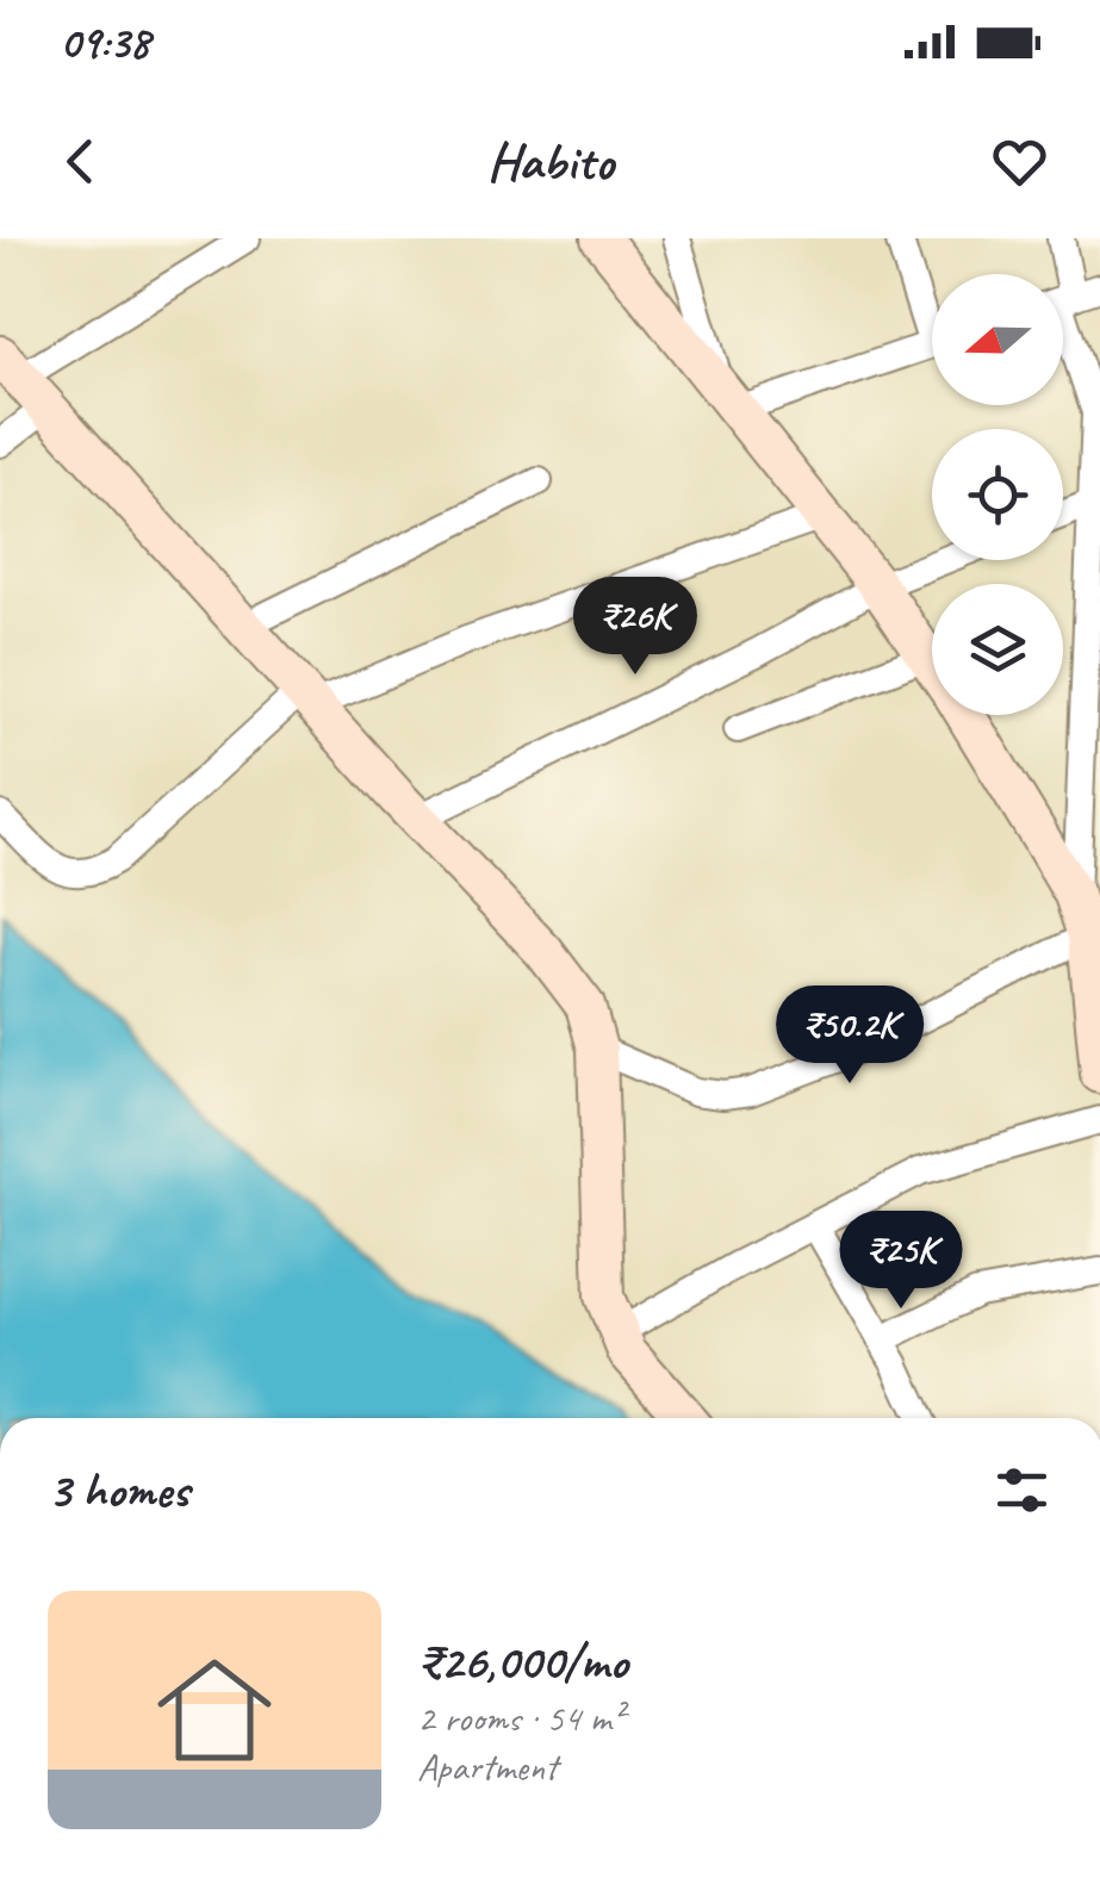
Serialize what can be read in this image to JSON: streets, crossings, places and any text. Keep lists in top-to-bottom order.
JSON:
{
  "north": "left",
  "page": {
    "status": "09:38",
    "header": "Habito",
    "price": ["₹26K", "₹50.2K", "₹25K"],
    "heading": "3 homes",
    "list": [
      {
        "name": "₹26,000/mo",
        "note": "2 rooms · 54 m² · Apartment"
      }
    ]
  }
}
